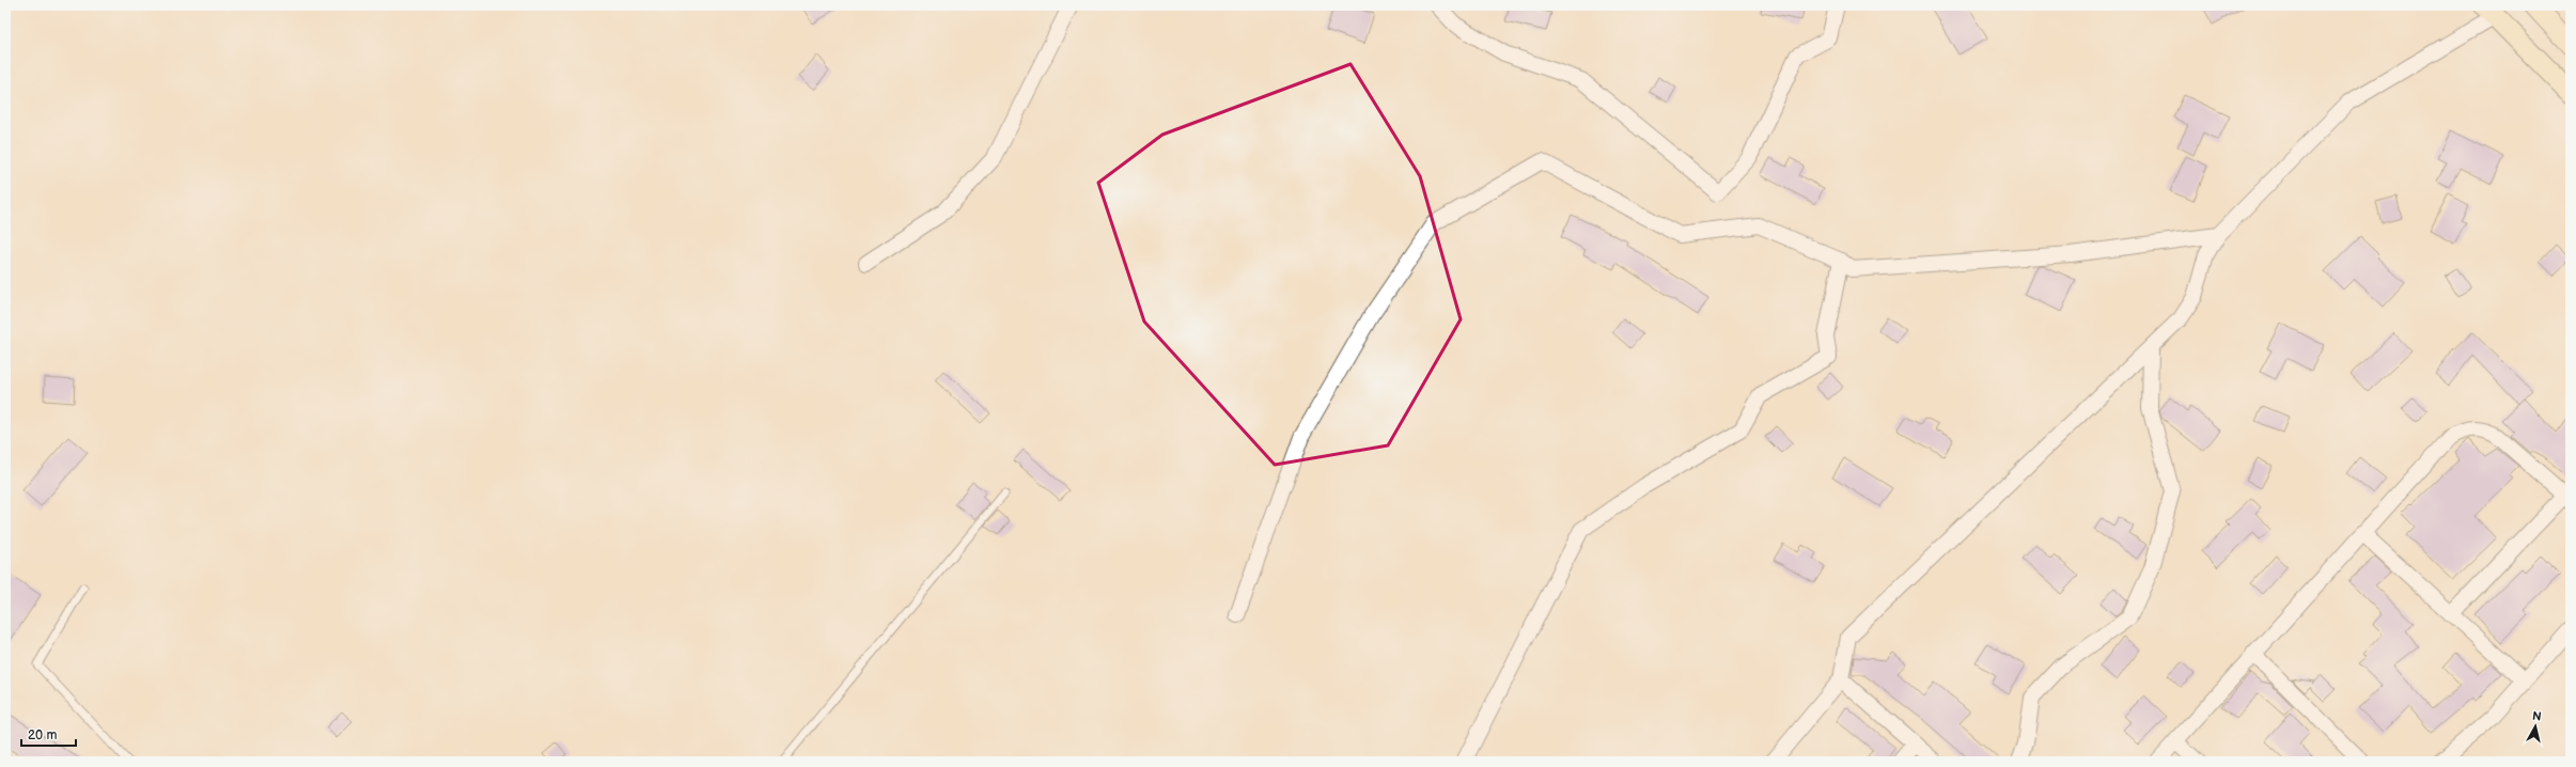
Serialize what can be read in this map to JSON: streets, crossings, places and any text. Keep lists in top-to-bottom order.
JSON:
{
  "scale_bar": "20 m",
  "north": "top"
}
